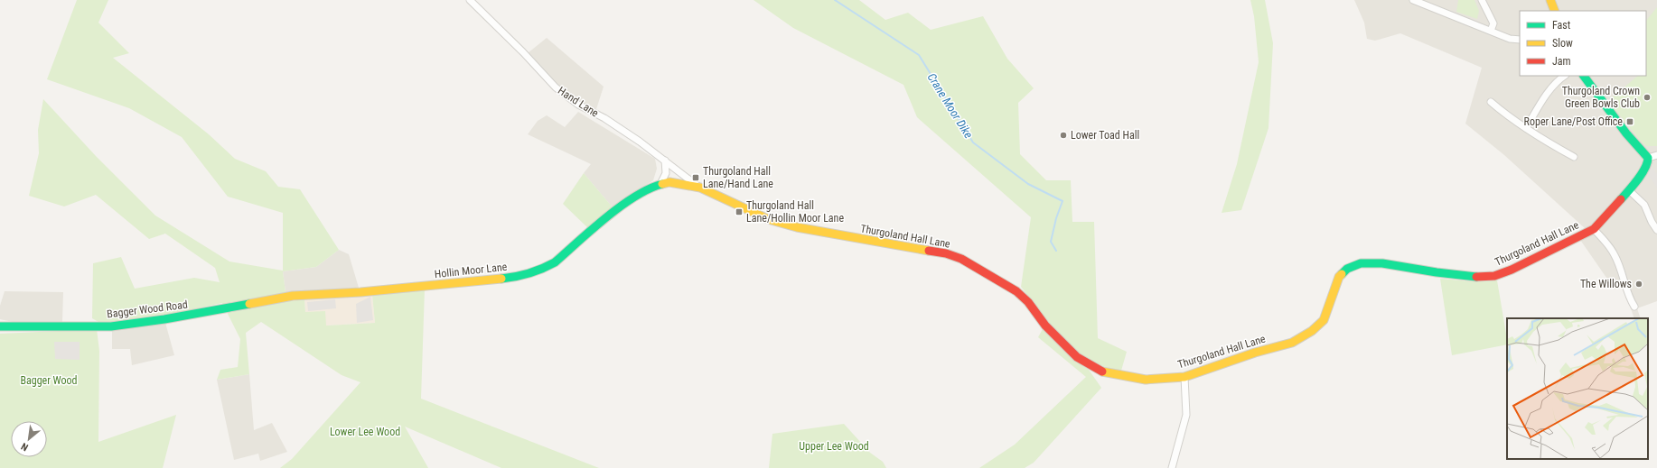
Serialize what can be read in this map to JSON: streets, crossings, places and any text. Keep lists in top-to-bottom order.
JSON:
{
  "streets": {
    "street": [
      "Hand Lane",
      "Thurgoland Hall Lane",
      "Hollin Moor Lane",
      "Bagger Wood Road"
    ]
  },
  "crossings": [
    ["Hand Lane", "Thurgoland Hall Lane"],
    ["Hand Lane", "Hollin Moor Lane"],
    ["Thurgoland Hall Lane", "Hollin Moor Lane"],
    ["Hollin Moor Lane", "Bagger Wood Road"]
  ],
  "water": ["Crane Moor Dike"],
  "parks": ["Bagger Wood", "Lower Lee Wood", "Upper Lee Wood"],
  "places": {
    "other": ["Thurgoland Crown Green Bowls Club", "Lower Toad Hall", "The Willows"],
    "transit": ["Roper Lane/Post Office", "Thurgoland Hall Lane/Hand Lane", "Thurgoland Hall Lane/Hollin Moor Lane"]
  },
  "legend": ["Fast", "Slow", "Jam"],
  "north": "bottom left"
}
